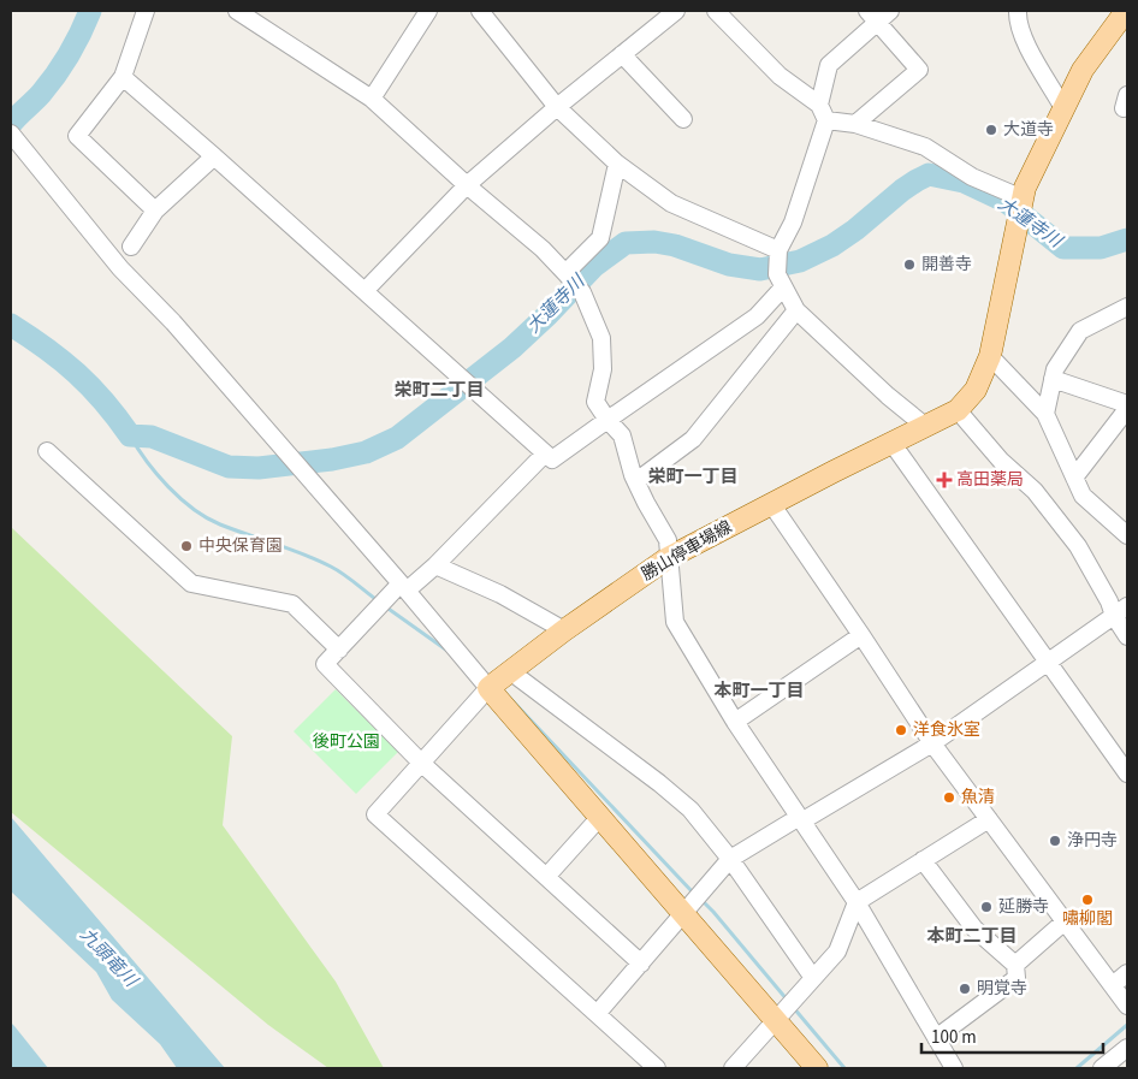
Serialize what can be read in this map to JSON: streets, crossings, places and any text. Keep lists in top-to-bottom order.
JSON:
{
  "streets": {
    "main road": ["勝山停車場線"]
  },
  "districts": [
    "栄町二丁目",
    "栄町一丁目",
    "本町一丁目",
    "本町二丁目"
  ],
  "water": ["大蓮寺川", "九頭竜川"],
  "parks": ["後町公園"],
  "places": {
    "other": [
      "大道寺",
      "開善寺",
      "中央保育園",
      "洋食氷室",
      "魚清",
      "浄円寺",
      "嘯柳閣",
      "延勝寺",
      "明覚寺"
    ],
    "health": ["高田薬局"]
  },
  "scale_bar": "100 m"
}
